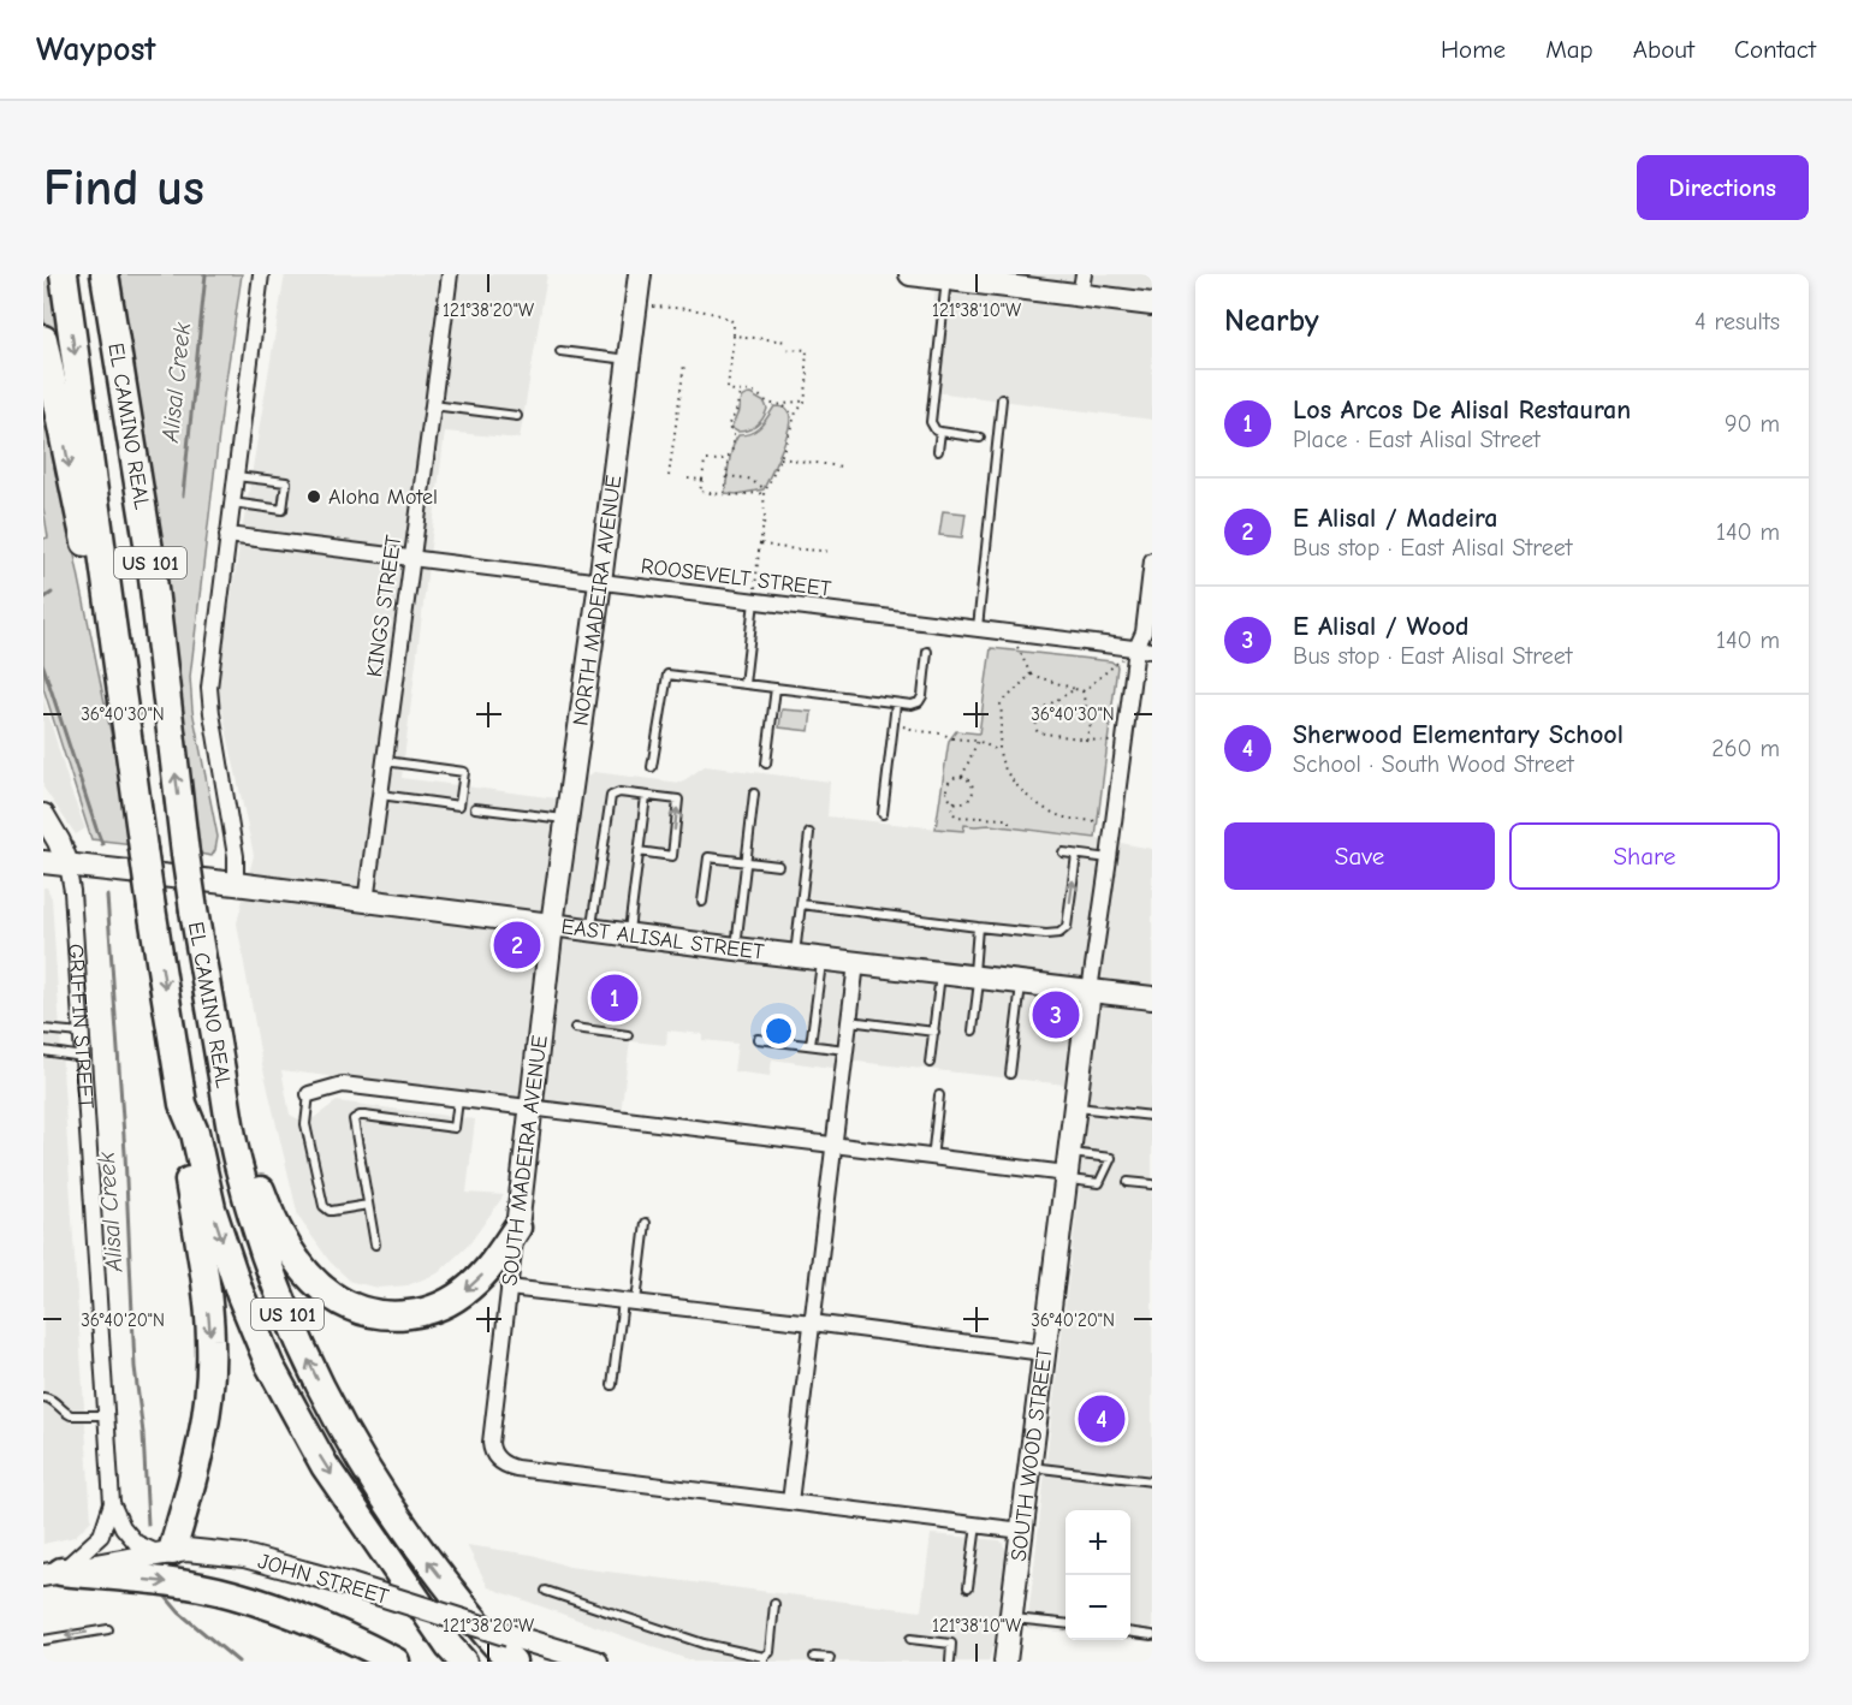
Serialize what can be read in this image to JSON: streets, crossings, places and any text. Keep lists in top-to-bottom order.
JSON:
{
  "streets": {
    "highway": ["EL CAMINO REAL", "US 101"],
    "main road": [
      "NORTH MADEIRA AVENUE",
      "EAST ALISAL STREET",
      "GRIFFIN STREET",
      "SOUTH MADEIRA AVENUE",
      "SOUTH WOOD STREET",
      "JOHN STREET"
    ],
    "street": ["ROOSEVELT STREET", "KINGS STREET"]
  },
  "crossings": [
    ["EL CAMINO REAL", "JOHN STREET"],
    ["ROOSEVELT STREET", "NORTH MADEIRA AVENUE"],
    ["ROOSEVELT STREET", "KINGS STREET"],
    ["NORTH MADEIRA AVENUE", "EAST ALISAL STREET"],
    ["NORTH MADEIRA AVENUE", "SOUTH MADEIRA AVENUE"],
    ["KINGS STREET", "EAST ALISAL STREET"],
    ["EAST ALISAL STREET", "GRIFFIN STREET"],
    ["EAST ALISAL STREET", "SOUTH MADEIRA AVENUE"],
    ["EAST ALISAL STREET", "SOUTH WOOD STREET"],
    ["GRIFFIN STREET", "JOHN STREET"]
  ],
  "water": ["Alisal Creek"],
  "places": ["Aloha Motel"],
  "page": {
    "header": "Waypost",
    "nav": [
      "Home",
      "Map",
      "About",
      "Contact"
    ],
    "buttons": [
      "Directions",
      ["Save", "Share"]
    ],
    "title": "Find us",
    "heading": ["Nearby", "4 results"],
    "list": [
      {
        "mark": "1",
        "name": "Los Arcos De Alisal Restauran",
        "note": "Place · East Alisal Street",
        "value": "90 m"
      },
      {
        "mark": "2",
        "name": "E Alisal / Madeira",
        "note": "Bus stop · East Alisal Street",
        "value": "140 m"
      },
      {
        "mark": "3",
        "name": "E Alisal / Wood",
        "note": "Bus stop · East Alisal Street",
        "value": "140 m"
      },
      {
        "mark": "4",
        "name": "Sherwood Elementary School",
        "note": "School · South Wood Street",
        "value": "260 m"
      }
    ],
    "pins": [
      "2",
      "1",
      "3",
      "4"
    ],
    "map_buttons": ["+", "−"]
  },
  "coordinates": [
    "121°38'20\"W",
    "121°38'10\"W",
    "36°40'30\"N",
    "36°40'20\"N"
  ]
}
